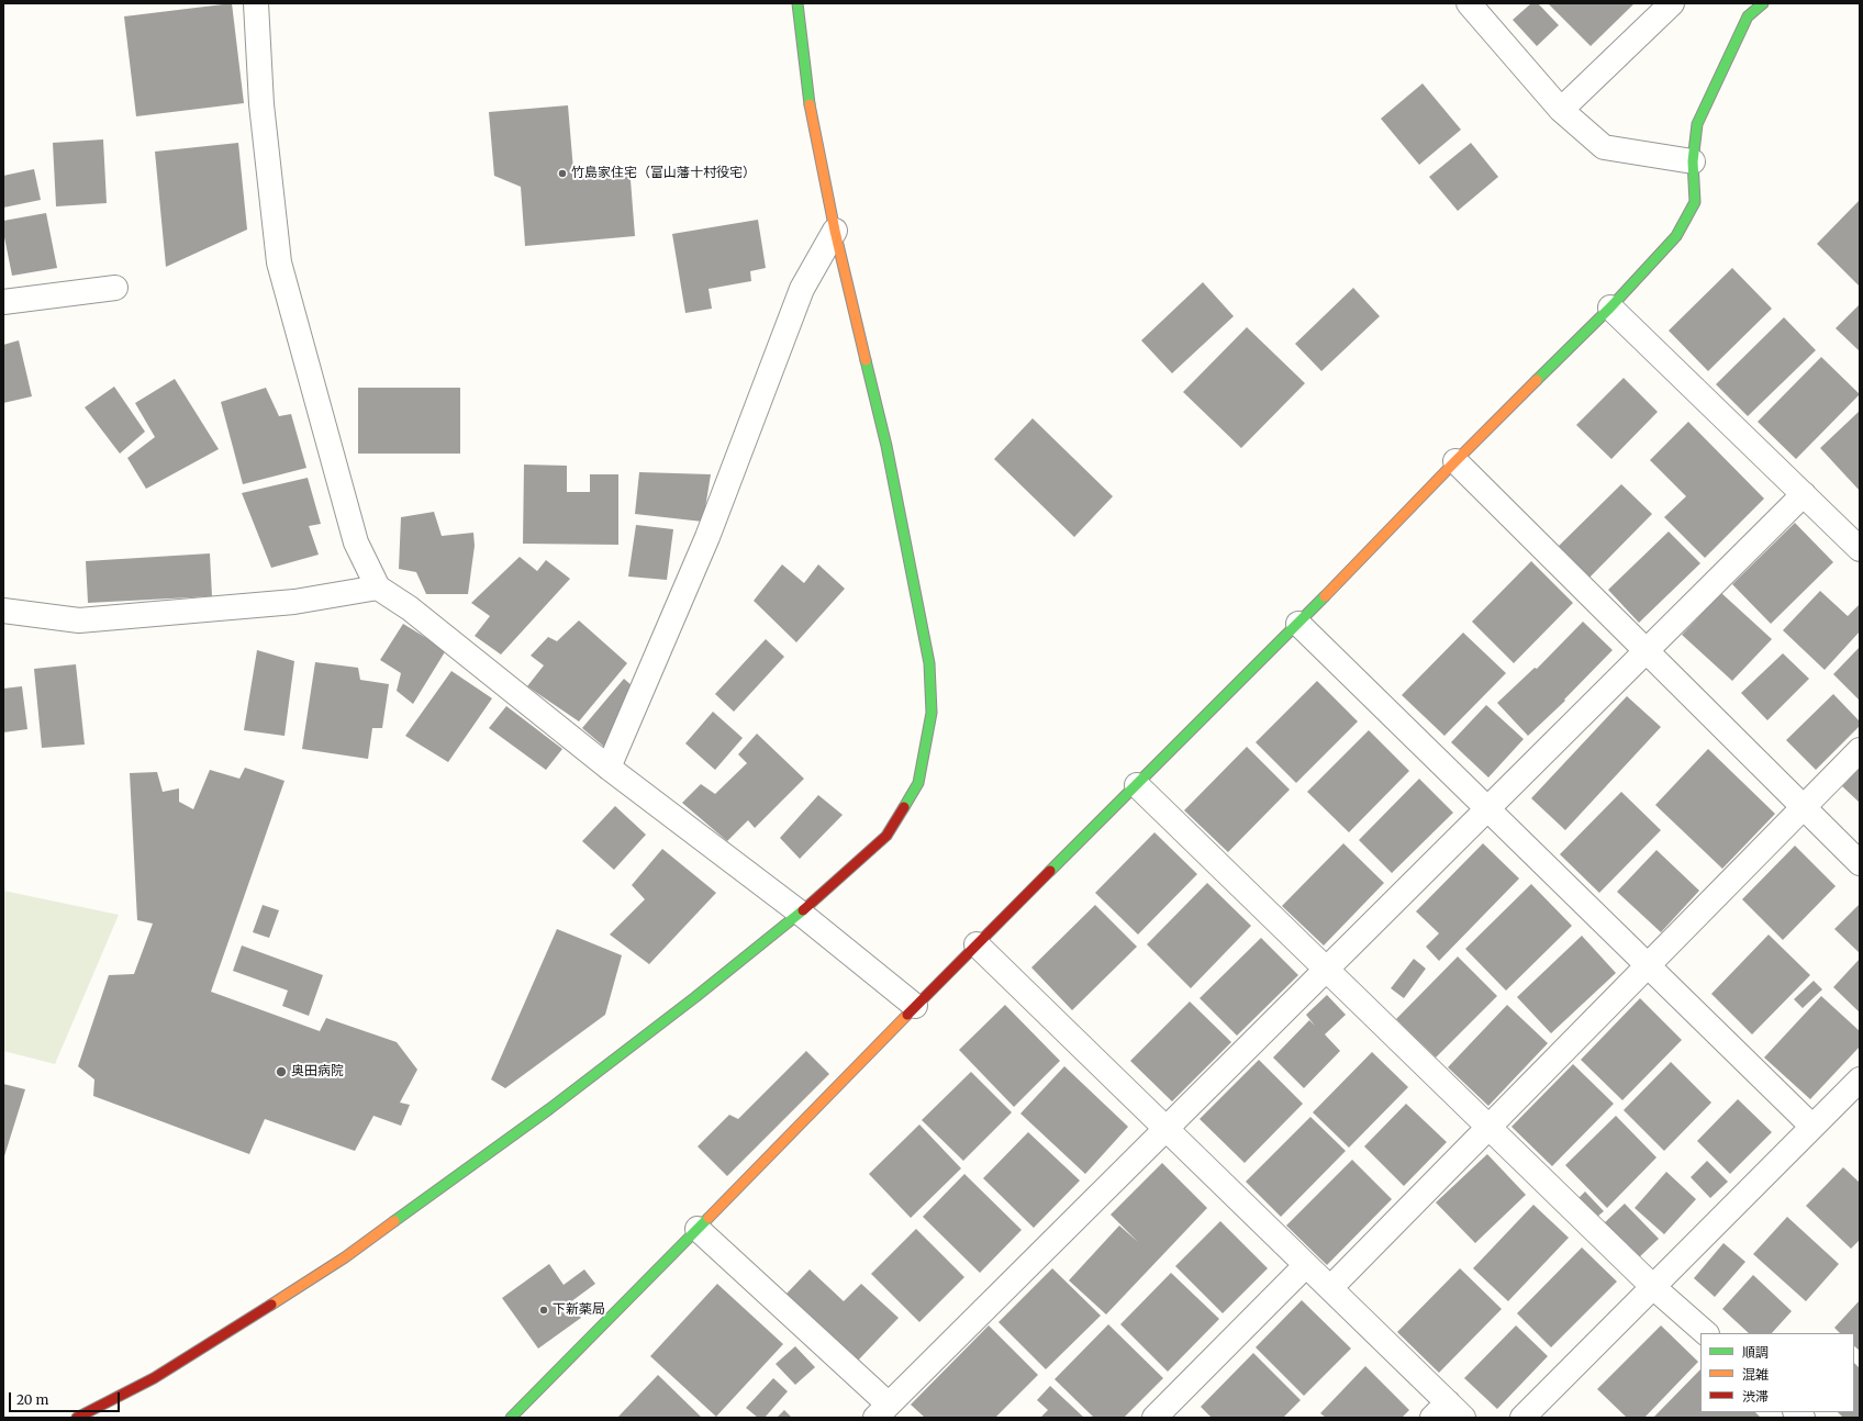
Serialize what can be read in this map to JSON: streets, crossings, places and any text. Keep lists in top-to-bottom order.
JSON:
{
  "places": ["竹島家住宅（富山藩十村役宅）", "奥田病院", "下新薬局"],
  "legend": ["順調", "混雑", "渋滞"],
  "scale_bar": "20 m"
}
